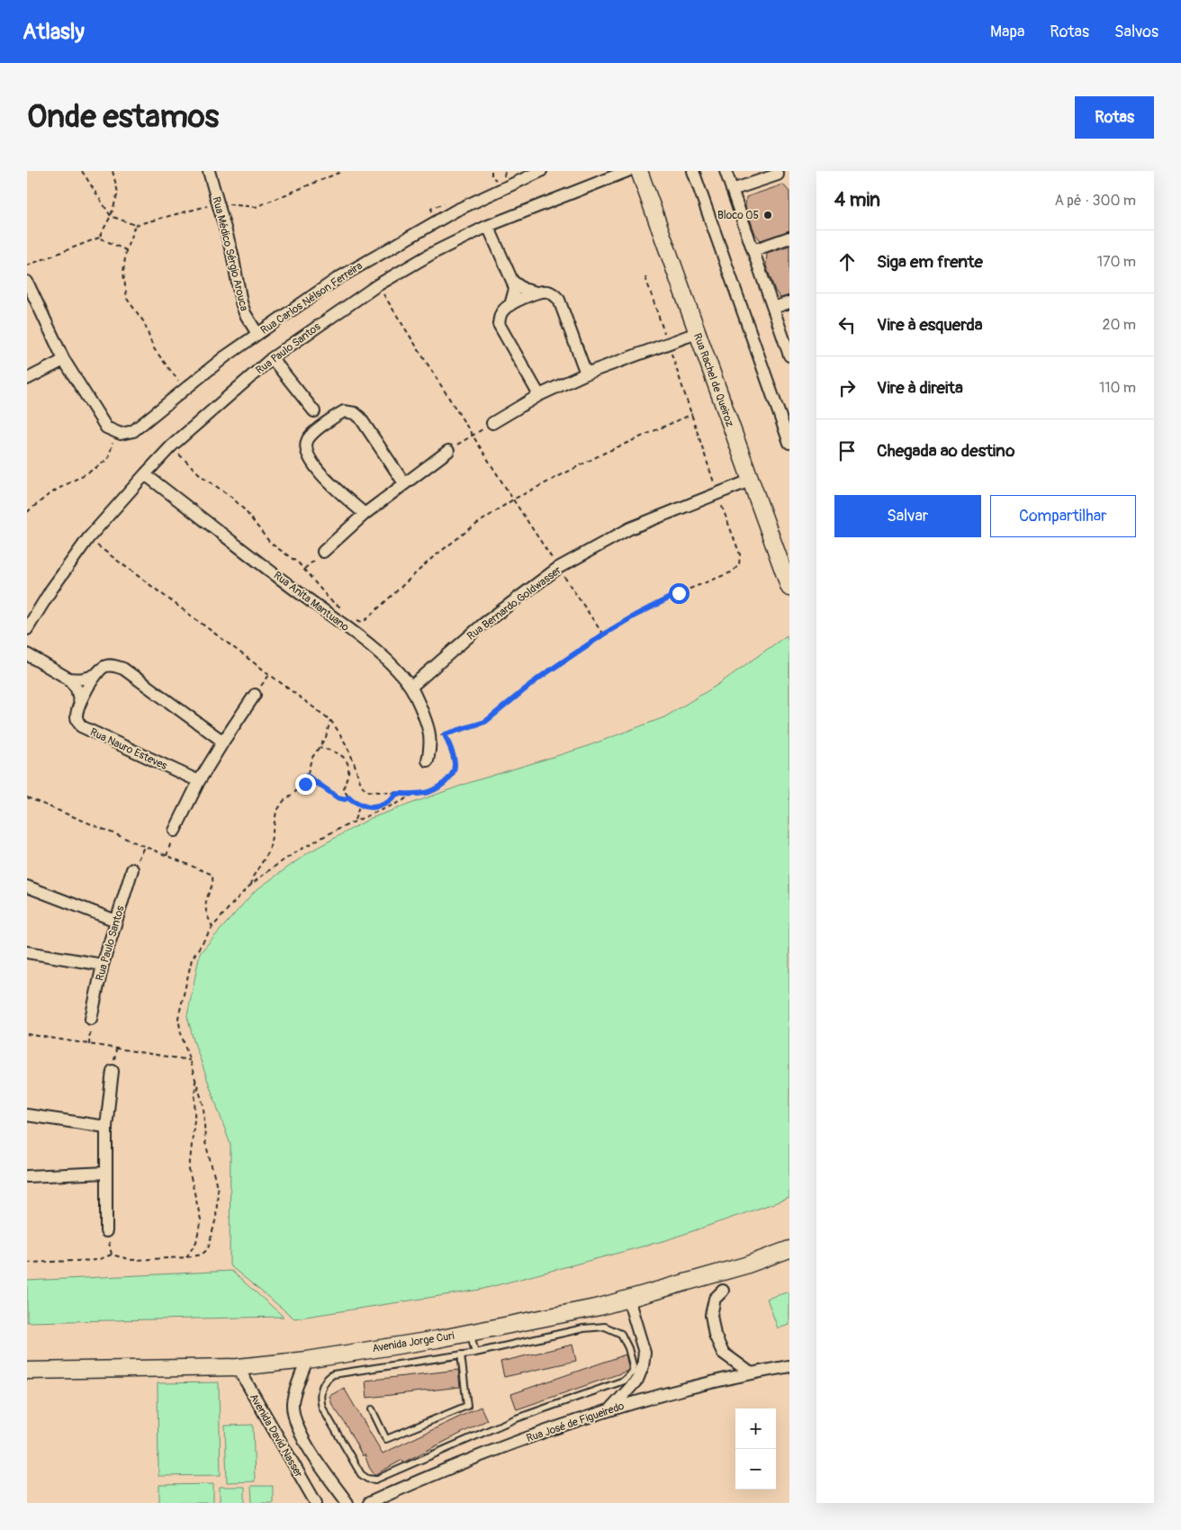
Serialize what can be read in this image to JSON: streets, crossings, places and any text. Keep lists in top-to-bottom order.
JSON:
{
  "streets": {
    "street": [
      "Rua Médico Sérgio Arouca",
      "Rua Carlos Nélson Ferreira",
      "Rua Paulo Santos",
      "Rua Rachel de Queiroz",
      "Rua Anita Mantuano",
      "Rua Bernardo Goldwasser",
      "Rua Nauro Esteves",
      "Avenida Jorge Curi",
      "Rua José de Figueiredo",
      "Avenida David Nasser"
    ]
  },
  "crossings": [
    ["Rua Médico Sérgio Arouca", "Rua Carlos Nélson Ferreira"],
    ["Rua Paulo Santos", "Rua Anita Mantuano"],
    ["Rua Rachel de Queiroz", "Rua Bernardo Goldwasser"],
    ["Rua Anita Mantuano", "Rua Bernardo Goldwasser"],
    ["Avenida Jorge Curi", "Avenida David Nasser"]
  ],
  "places": ["Bloco 05"],
  "page": {
    "header": "Atlasly",
    "nav": ["Mapa", "Rotas", "Salvos"],
    "buttons": [
      "Rotas",
      ["Salvar", "Compartilhar"]
    ],
    "title": "Onde estamos",
    "heading": ["4 min", "A pé · 300 m"],
    "list": [
      ["Siga em frente", "170 m"],
      ["Vire à esquerda", "20 m"],
      ["Vire à direita", "110 m"],
      "Chegada ao destino"
    ],
    "map_buttons": ["+", "−"]
  }
}
